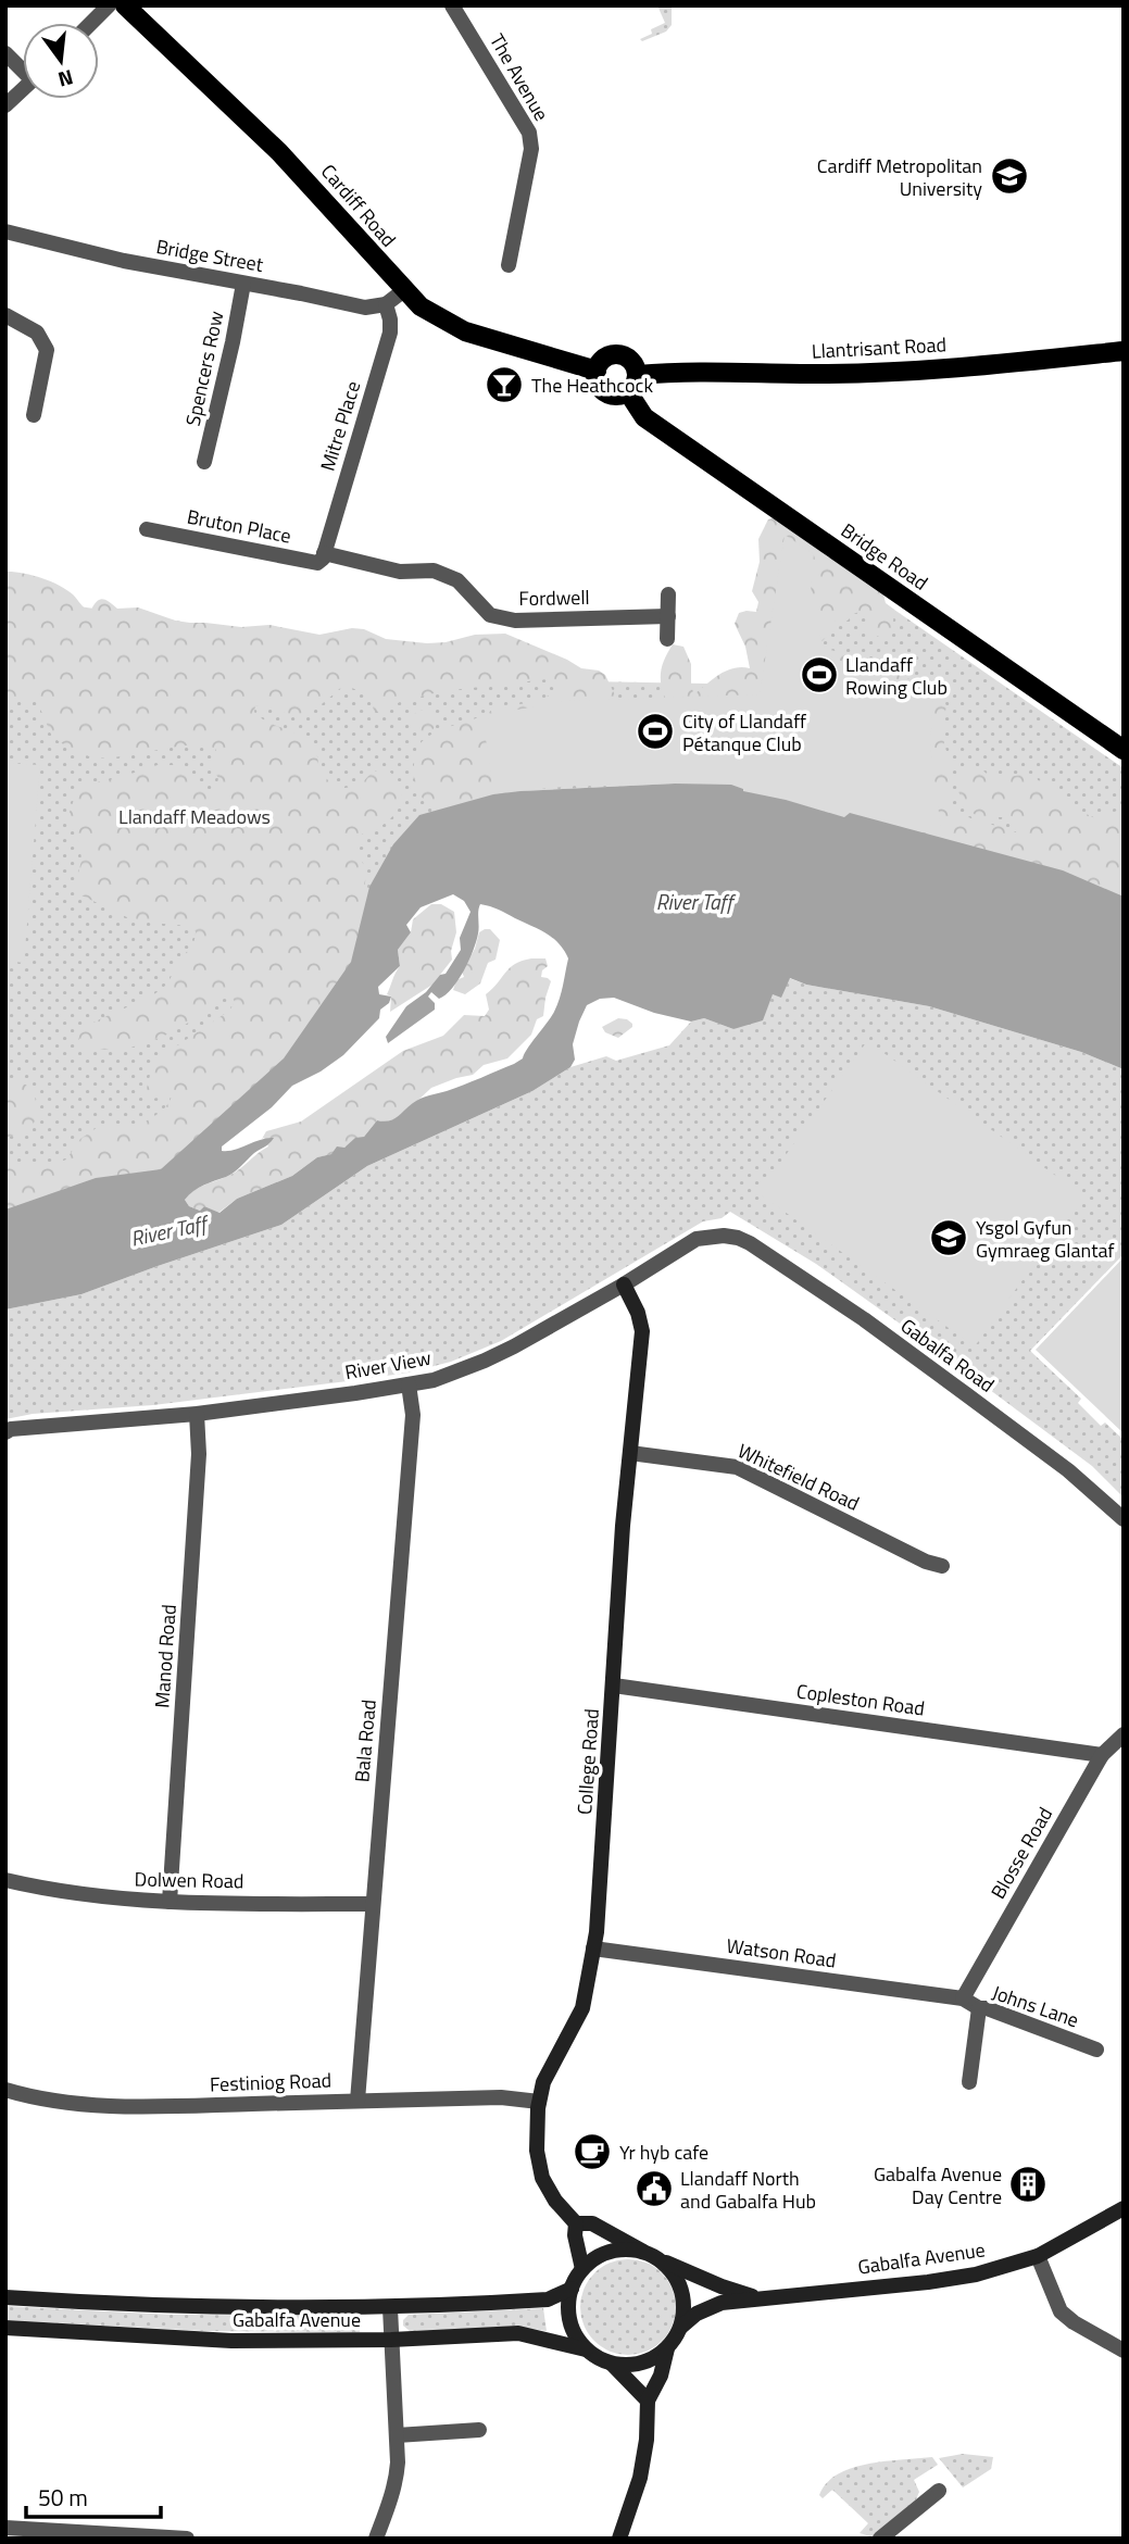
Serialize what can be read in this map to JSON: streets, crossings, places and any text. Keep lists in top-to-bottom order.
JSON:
{
  "streets": {
    "main road": ["Cardiff Road", "Llantrisant Road", "Bridge Road"],
    "street": [
      "The Avenue",
      "Bridge Street",
      "Spencers Row",
      "Mitre Place",
      "Bruton Place",
      "Fordwell",
      "Gabalfa Road",
      "River View",
      "Whitefield Road",
      "Manod Road",
      "Copleston Road",
      "Bala Road",
      "College Road",
      "Blosse Road",
      "Dolwen Road",
      "Watson Road",
      "Johns Lane",
      "Festiniog Road",
      "Gabalfa Avenue"
    ]
  },
  "crossings": [
    ["Cardiff Road", "Llantrisant Road"],
    ["Cardiff Road", "Bridge Road"],
    ["Bridge Street", "Spencers Row"],
    ["Bridge Street", "Mitre Place"],
    ["Llantrisant Road", "Bridge Road"],
    ["Mitre Place", "Bruton Place"],
    ["Mitre Place", "Fordwell"],
    ["Bruton Place", "Fordwell"],
    ["Gabalfa Road", "River View"],
    ["River View", "Manod Road"],
    ["River View", "Bala Road"],
    ["River View", "College Road"],
    ["Whitefield Road", "College Road"],
    ["Manod Road", "Dolwen Road"],
    ["Copleston Road", "College Road"],
    ["Copleston Road", "Blosse Road"],
    ["Bala Road", "Dolwen Road"],
    ["Bala Road", "Festiniog Road"],
    ["College Road", "Watson Road"],
    ["College Road", "Festiniog Road"],
    ["Blosse Road", "Watson Road"],
    ["Blosse Road", "Johns Lane"],
    ["Watson Road", "Johns Lane"]
  ],
  "water": ["River Taff"],
  "parks": ["Llandaff Meadows"],
  "places": {
    "school or university": ["Cardiff Metropolitan University", "Ysgol Gyfun Gymraeg Glantaf"],
    "bar": ["The Heathcock"],
    "sports": ["Llandaff Rowing Club", "City of Llandaff Pétanque Club"],
    "cafe": ["Yr hyb cafe"],
    "building": ["Gabalfa Avenue Day Centre"],
    "public building": ["Llandaff North and Gabalfa Hub"]
  },
  "scale_bar": "50 m",
  "north": "bottom"
}
